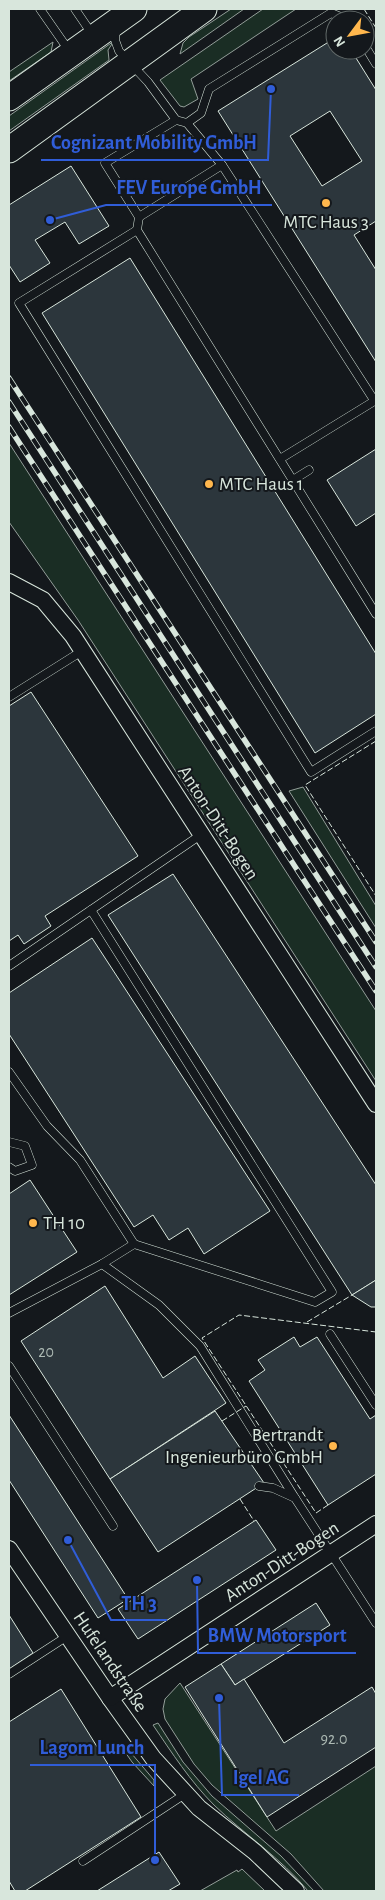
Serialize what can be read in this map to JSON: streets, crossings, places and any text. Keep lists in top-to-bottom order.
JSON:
{
  "streets": {
    "street": ["Anton-Ditt-Bogen", "Hufelandstraße"]
  },
  "crossings": [
    ["Anton-Ditt-Bogen", "Hufelandstraße"]
  ],
  "places": [
    "Cognizant Mobility GmbH",
    "MTC Haus 3",
    "FEV Europe GmbH",
    "MTC Haus 1",
    "TH 10",
    "Bertrandt Ingenieurbüro GmbH",
    "TH 3",
    "BMW Motorsport",
    "Igel AG",
    "Lagom Lunch"
  ],
  "house_numbers": ["20", "92.0"],
  "north": "bottom left"
}
